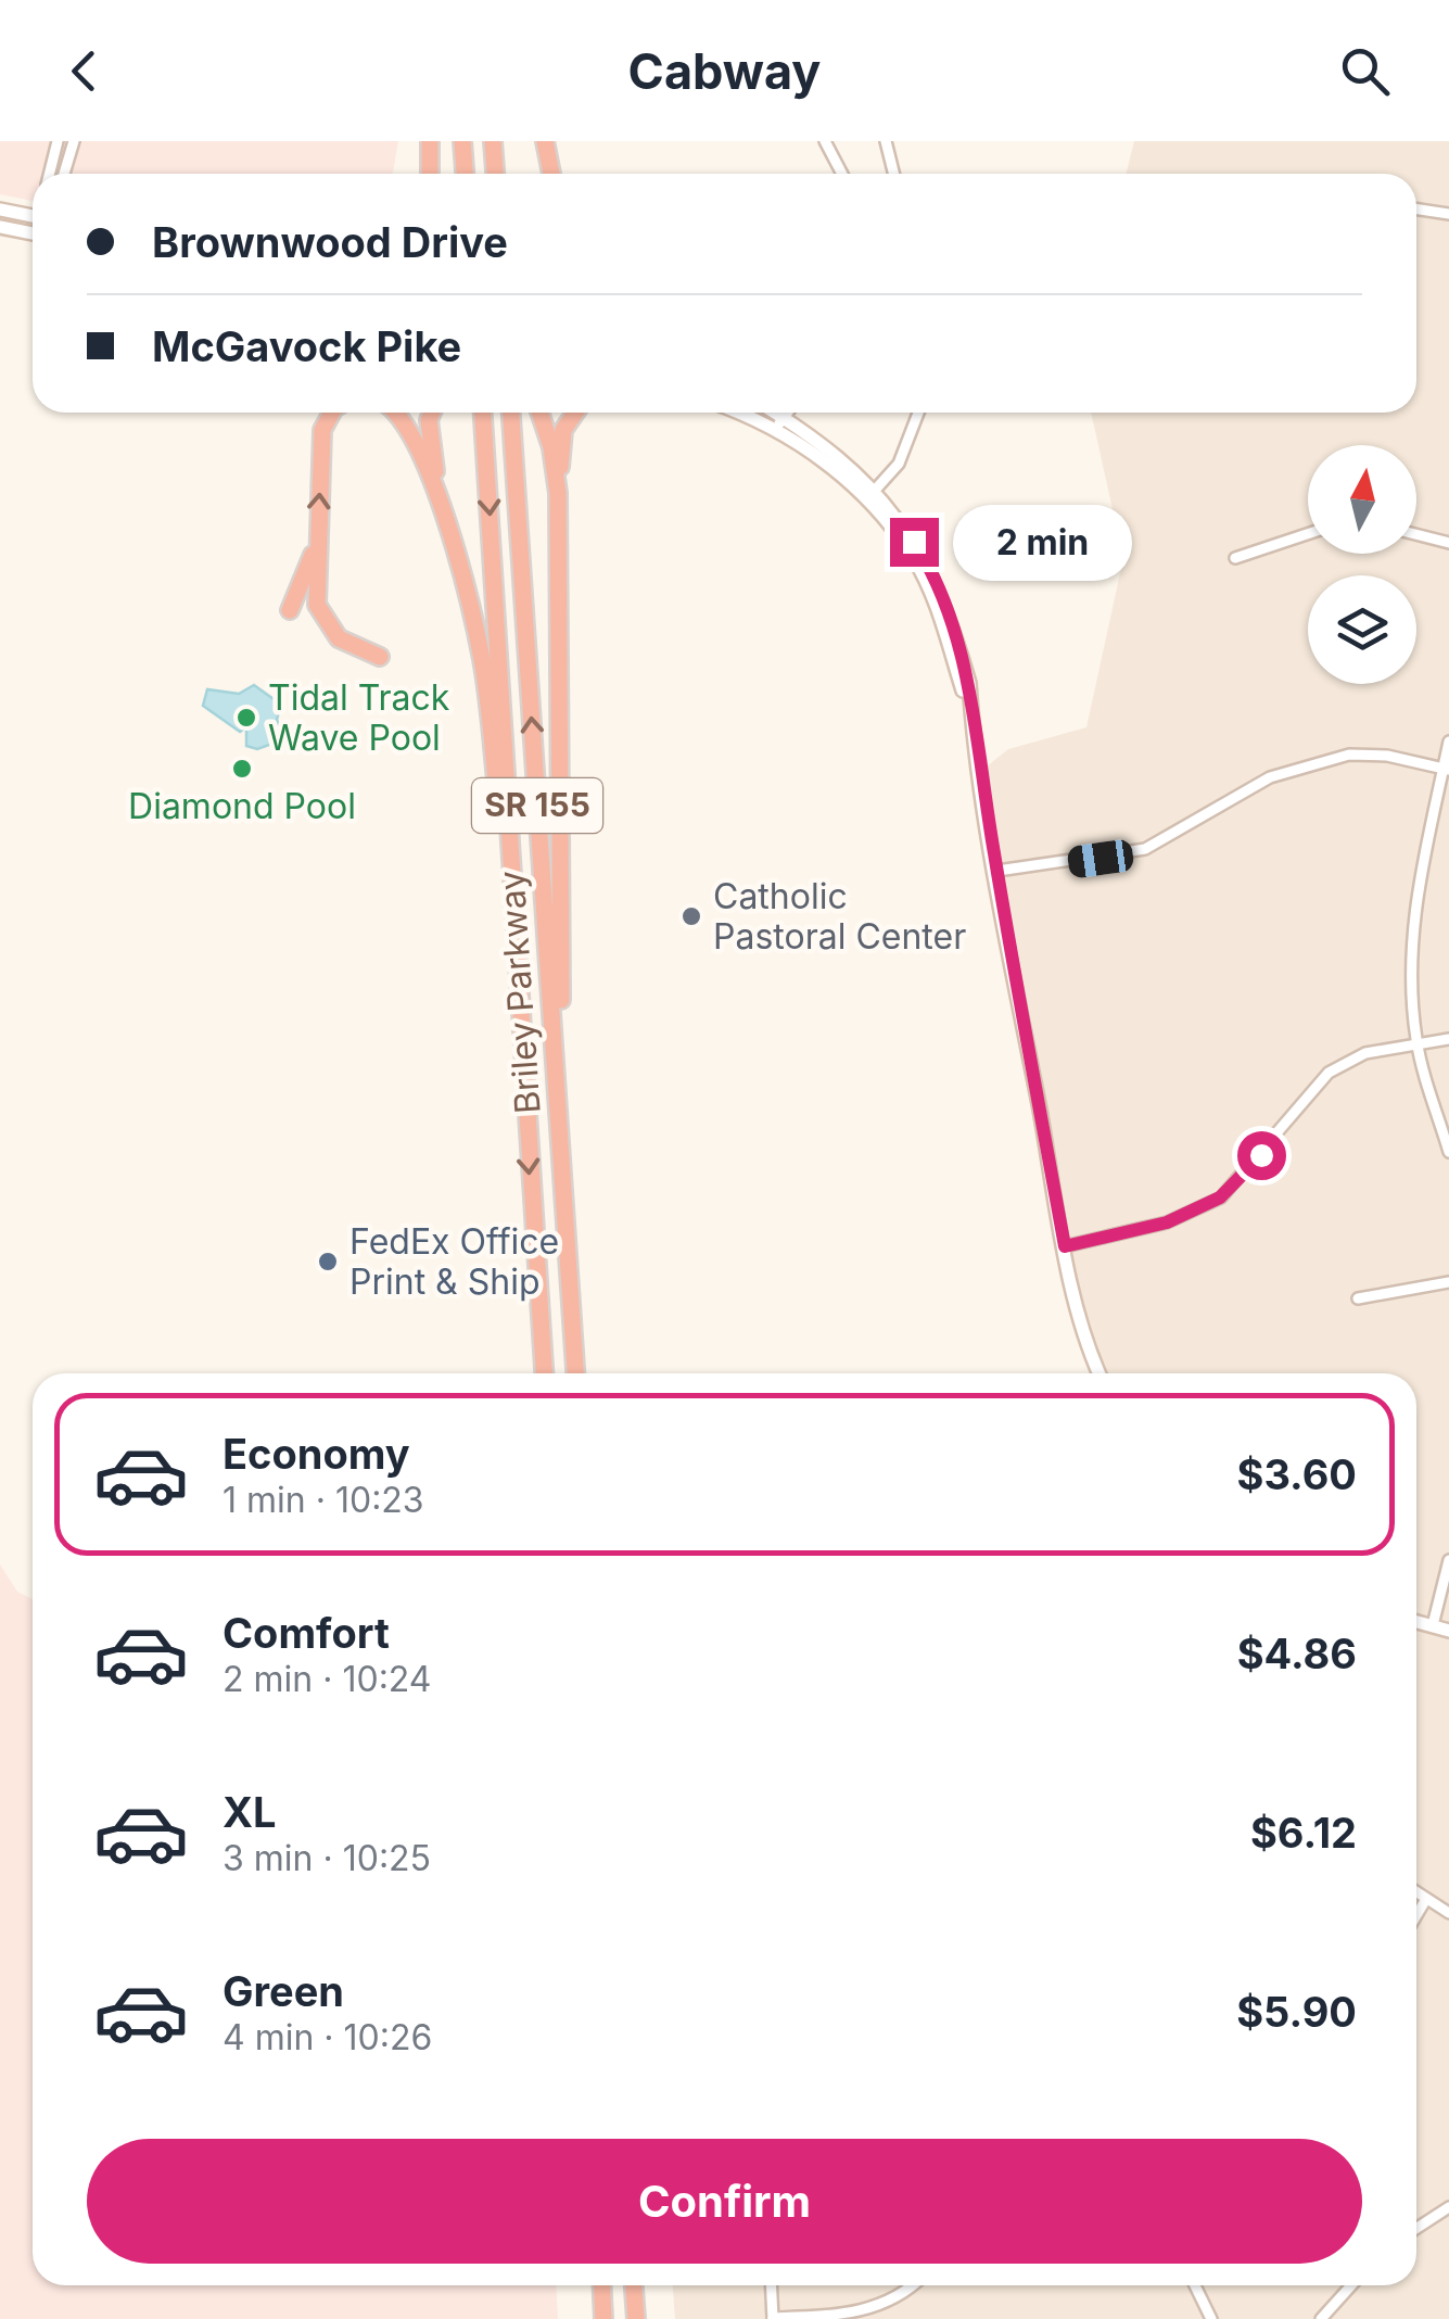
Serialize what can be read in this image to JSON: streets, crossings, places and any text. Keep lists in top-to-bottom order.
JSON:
{
  "streets": {
    "highway": ["SR 155", "Briley Parkway"]
  },
  "places": [
    "Tidal Track Wave Pool",
    "Diamond Pool",
    "Catholic Pastoral Center",
    "FedEx Office Print & Ship"
  ],
  "north": "top",
  "page": {
    "header": "Cabway",
    "banner": ["Brownwood Drive", "McGavock Pike"],
    "bubble": "2 min",
    "list": [
      {
        "name": "Economy",
        "note": "1 min · 10:23",
        "value": "$3.60"
      },
      {
        "name": "Comfort",
        "note": "2 min · 10:24",
        "value": "$4.86"
      },
      {
        "name": "XL",
        "note": "3 min · 10:25",
        "value": "$6.12"
      },
      {
        "name": "Green",
        "note": "4 min · 10:26",
        "value": "$5.90"
      }
    ],
    "buttons": "Confirm"
  }
}
